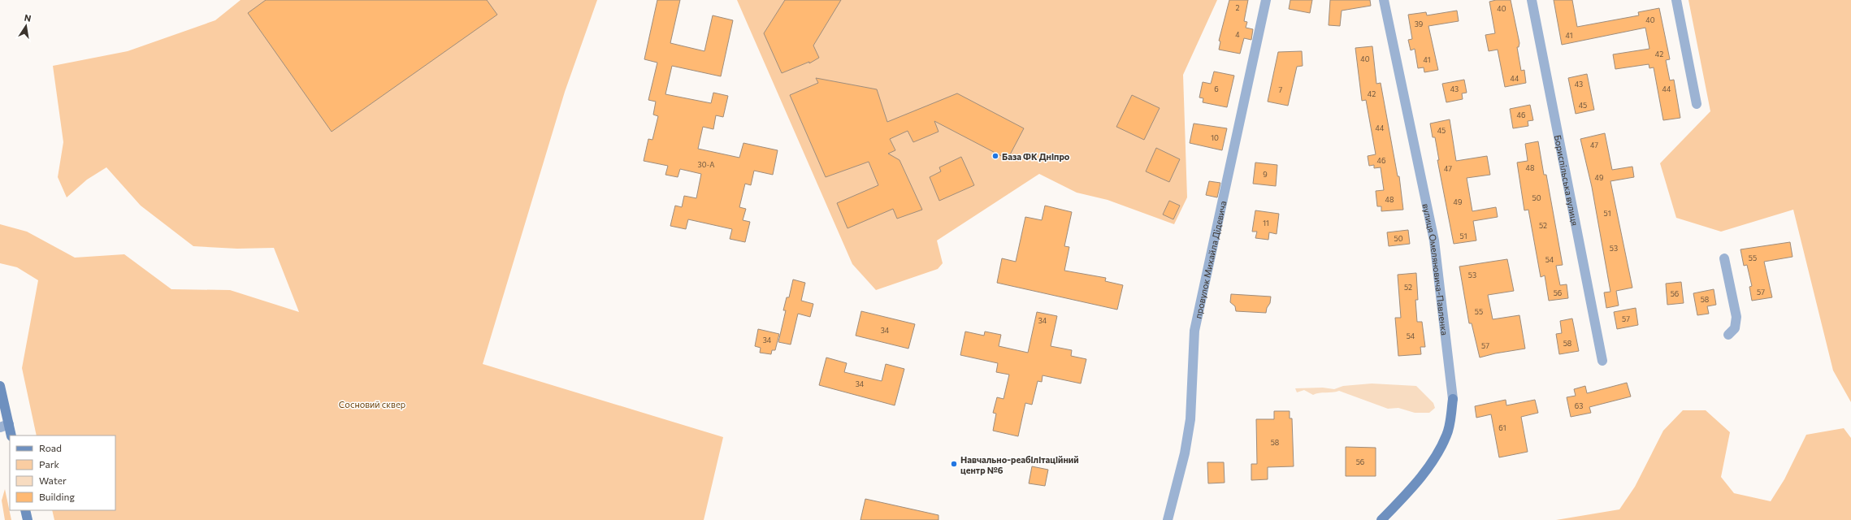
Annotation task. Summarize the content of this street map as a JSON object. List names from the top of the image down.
{
  "streets": {
    "street": ["Бориспільська вулиця", "провулок Михайла Дідевича", "вулиця Омеляновича-Павленка"]
  },
  "parks": ["Сосновий сквер"],
  "places": ["База ФК Дніпро", "Навчально-реабілітаційний центр №6"],
  "house_numbers": [
    "2",
    "40",
    "40",
    "39",
    "4",
    "41",
    "42",
    "40",
    "41",
    "44",
    "43",
    "6",
    "43",
    "44",
    "7",
    "42",
    "45",
    "46",
    "44",
    "45",
    "10",
    "47",
    "46",
    "30-А",
    "48",
    "47",
    "9",
    "49",
    "50",
    "48",
    "49",
    "51",
    "11",
    "52",
    "51",
    "50",
    "53",
    "55",
    "54",
    "53",
    "52",
    "57",
    "56",
    "56",
    "58",
    "55",
    "57",
    "34",
    "34",
    "54",
    "34",
    "58",
    "57",
    "34",
    "63",
    "61",
    "58",
    "56"
  ],
  "legend": [
    "Road",
    "Park",
    "Water",
    "Building"
  ],
  "north": "top"
}
